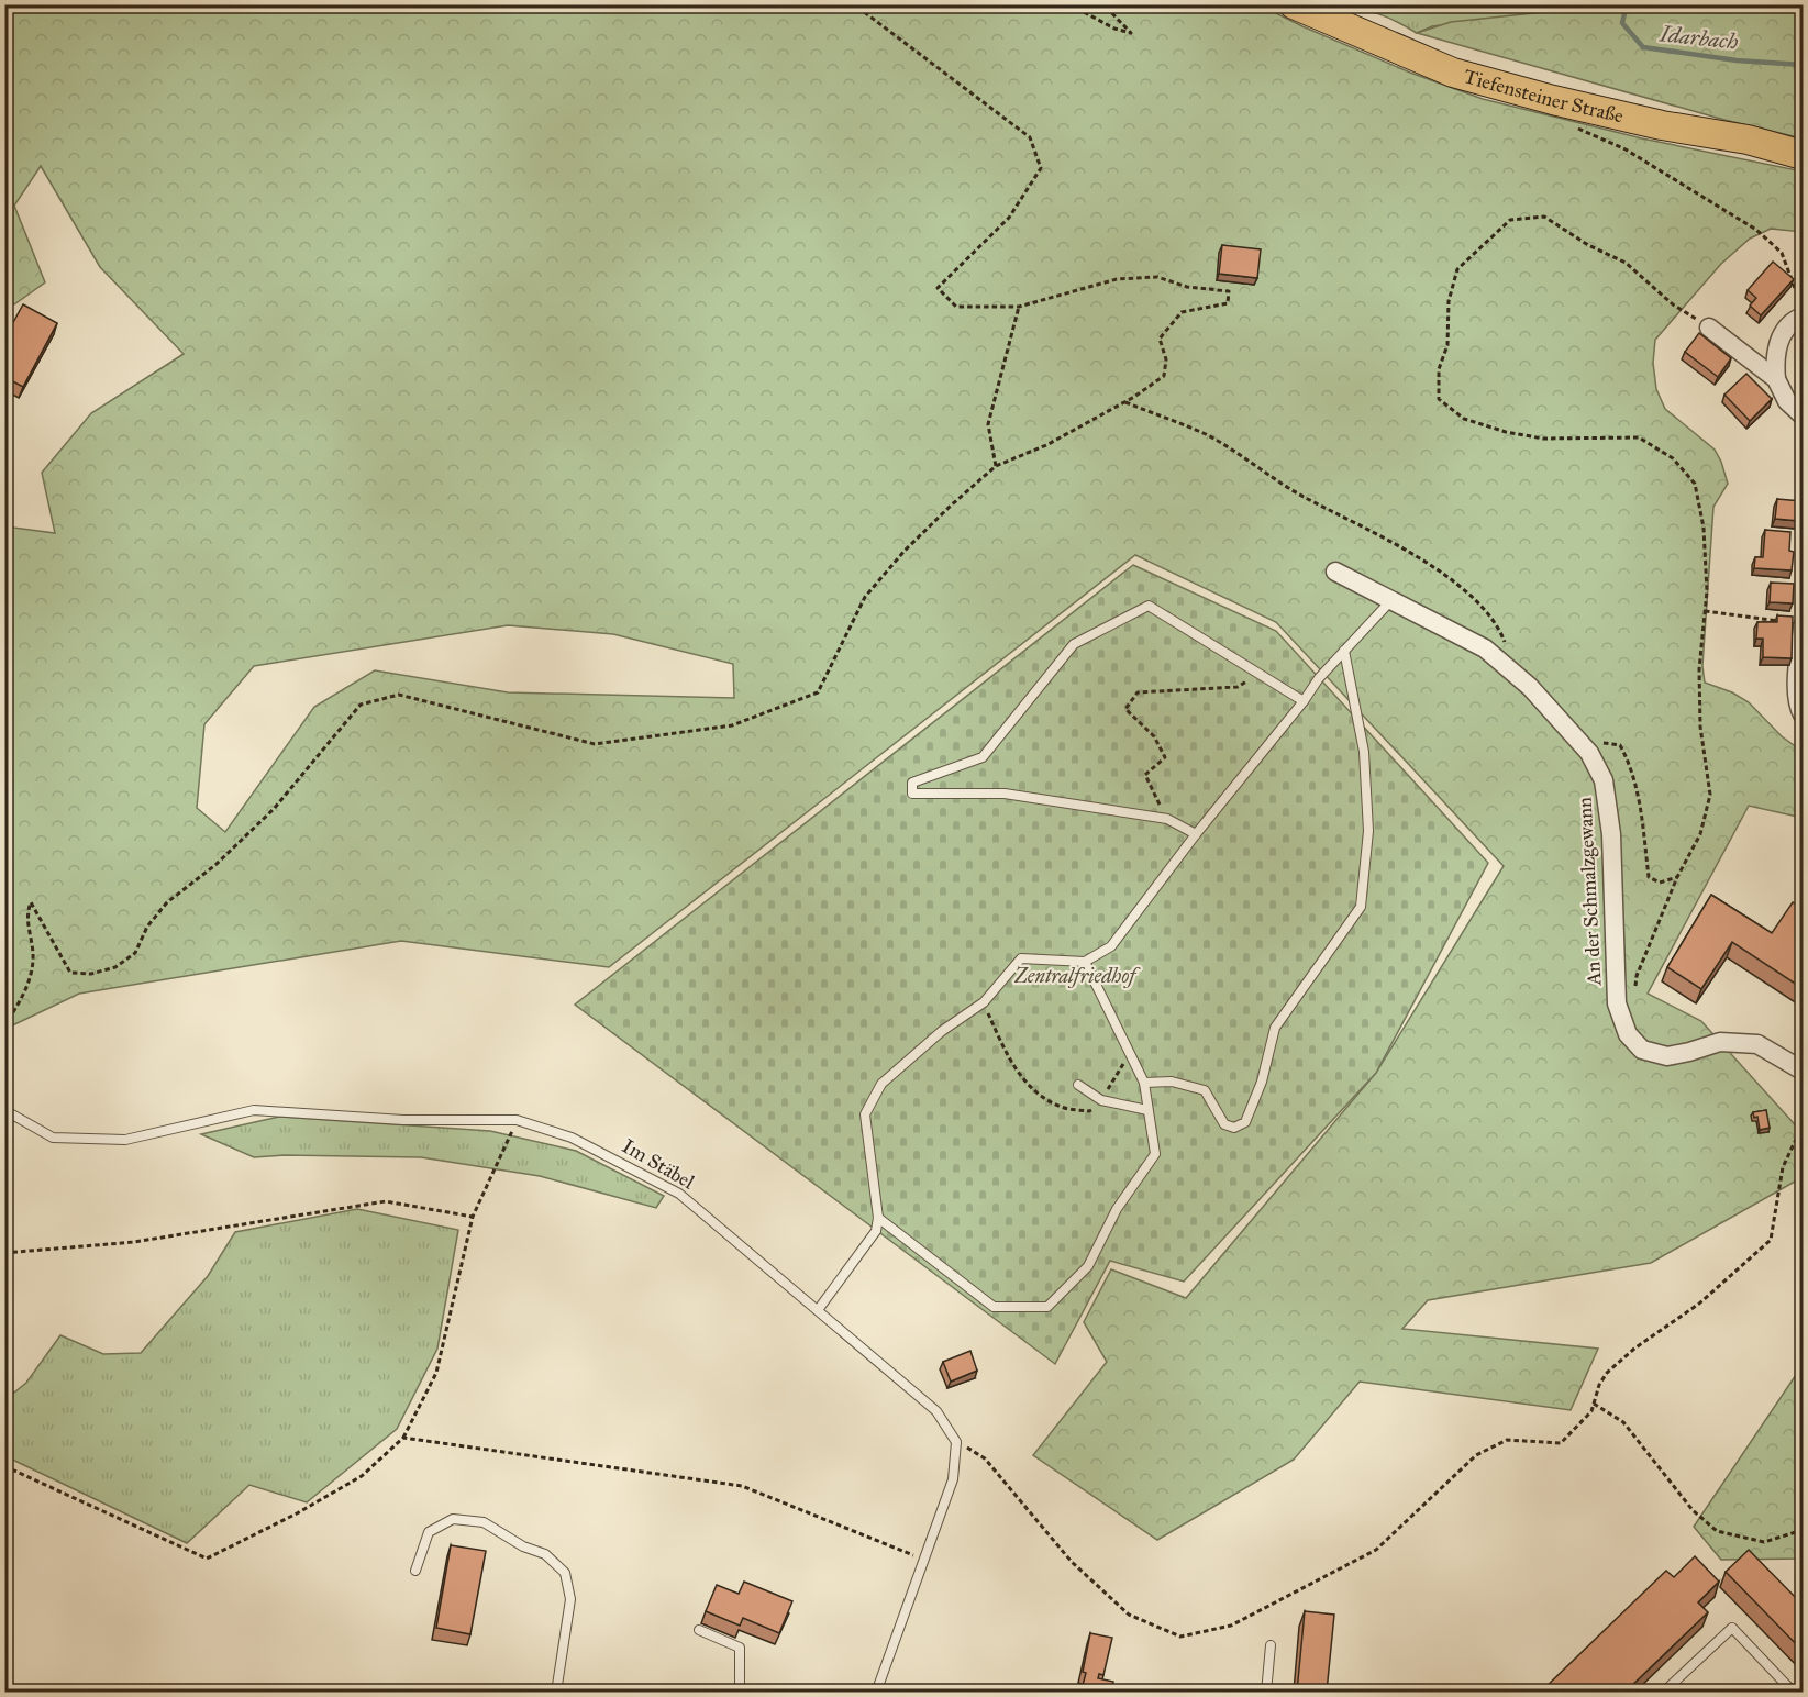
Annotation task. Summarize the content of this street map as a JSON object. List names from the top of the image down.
{
  "streets": {
    "main road": ["Tiefensteiner Straße"],
    "street": ["An der Schmalzgewann"],
    "lane": ["Im Stäbel"]
  },
  "water": ["Idarbach"],
  "parks": ["Zentralfriedhof"]
}
